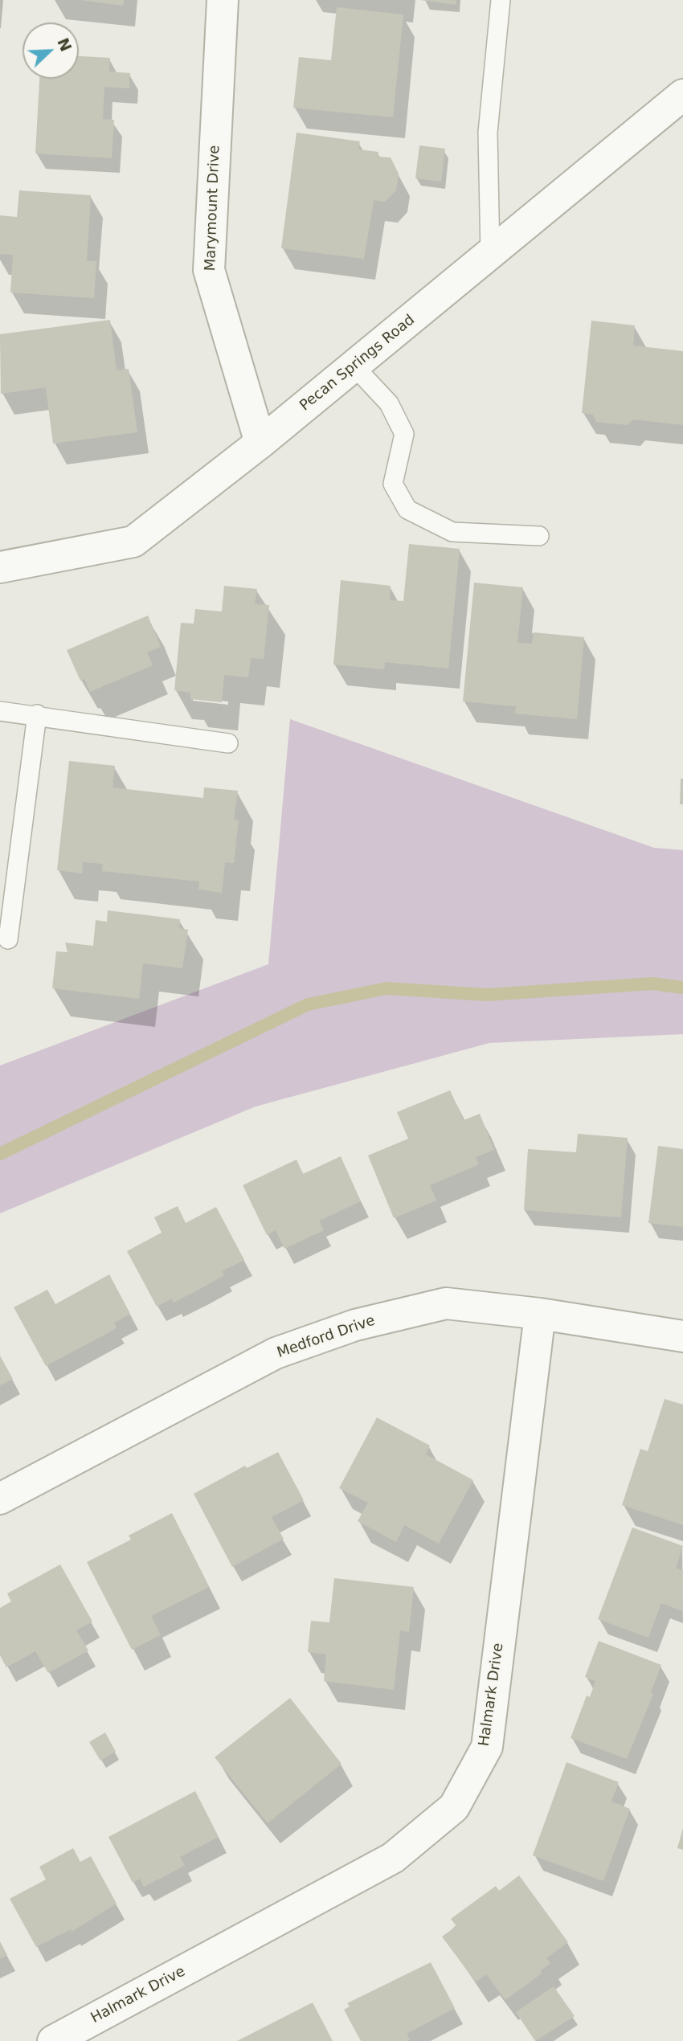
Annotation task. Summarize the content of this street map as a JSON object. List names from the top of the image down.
{
  "streets": {
    "street": [
      "Marymount Drive",
      "Pecan Springs Road",
      "Medford Drive",
      "Halmark Drive"
    ]
  },
  "crossings": [
    ["Marymount Drive", "Pecan Springs Road"],
    ["Medford Drive", "Halmark Drive"]
  ],
  "north": "top right"
}
